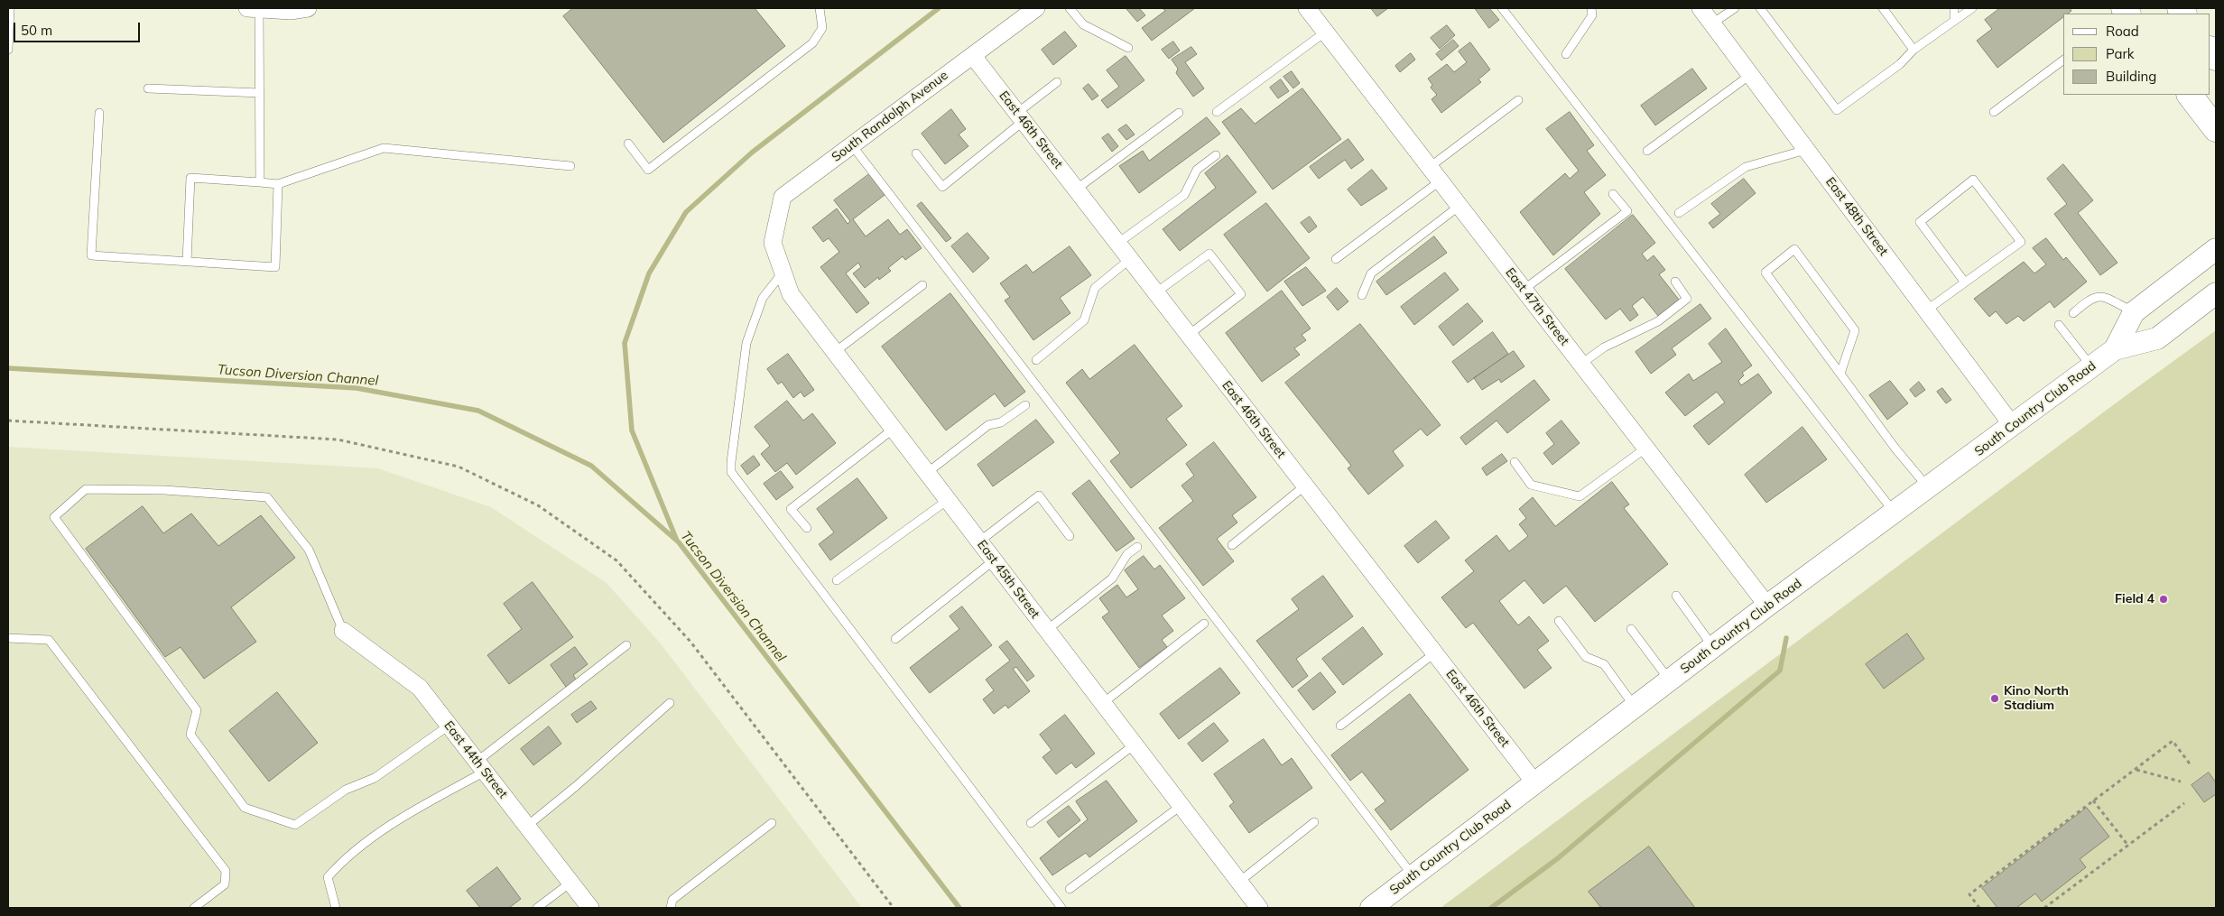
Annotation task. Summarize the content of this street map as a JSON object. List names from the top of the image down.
{
  "streets": {
    "street": [
      "South Randolph Avenue",
      "East 46th Street",
      "East 48th Street",
      "East 47th Street",
      "South Country Club Road",
      "East 45th Street",
      "East 44th Street"
    ]
  },
  "crossings": [
    ["South Randolph Avenue", "East 46th Street"],
    ["South Randolph Avenue", "East 45th Street"],
    ["East 46th Street", "South Country Club Road"],
    ["East 48th Street", "South Country Club Road"],
    ["East 47th Street", "South Country Club Road"]
  ],
  "water": ["Tucson Diversion Channel"],
  "places": ["Field 4", "Kino North Stadium"],
  "legend": ["Road", "Park", "Building"],
  "scale_bar": "50 m"
}
